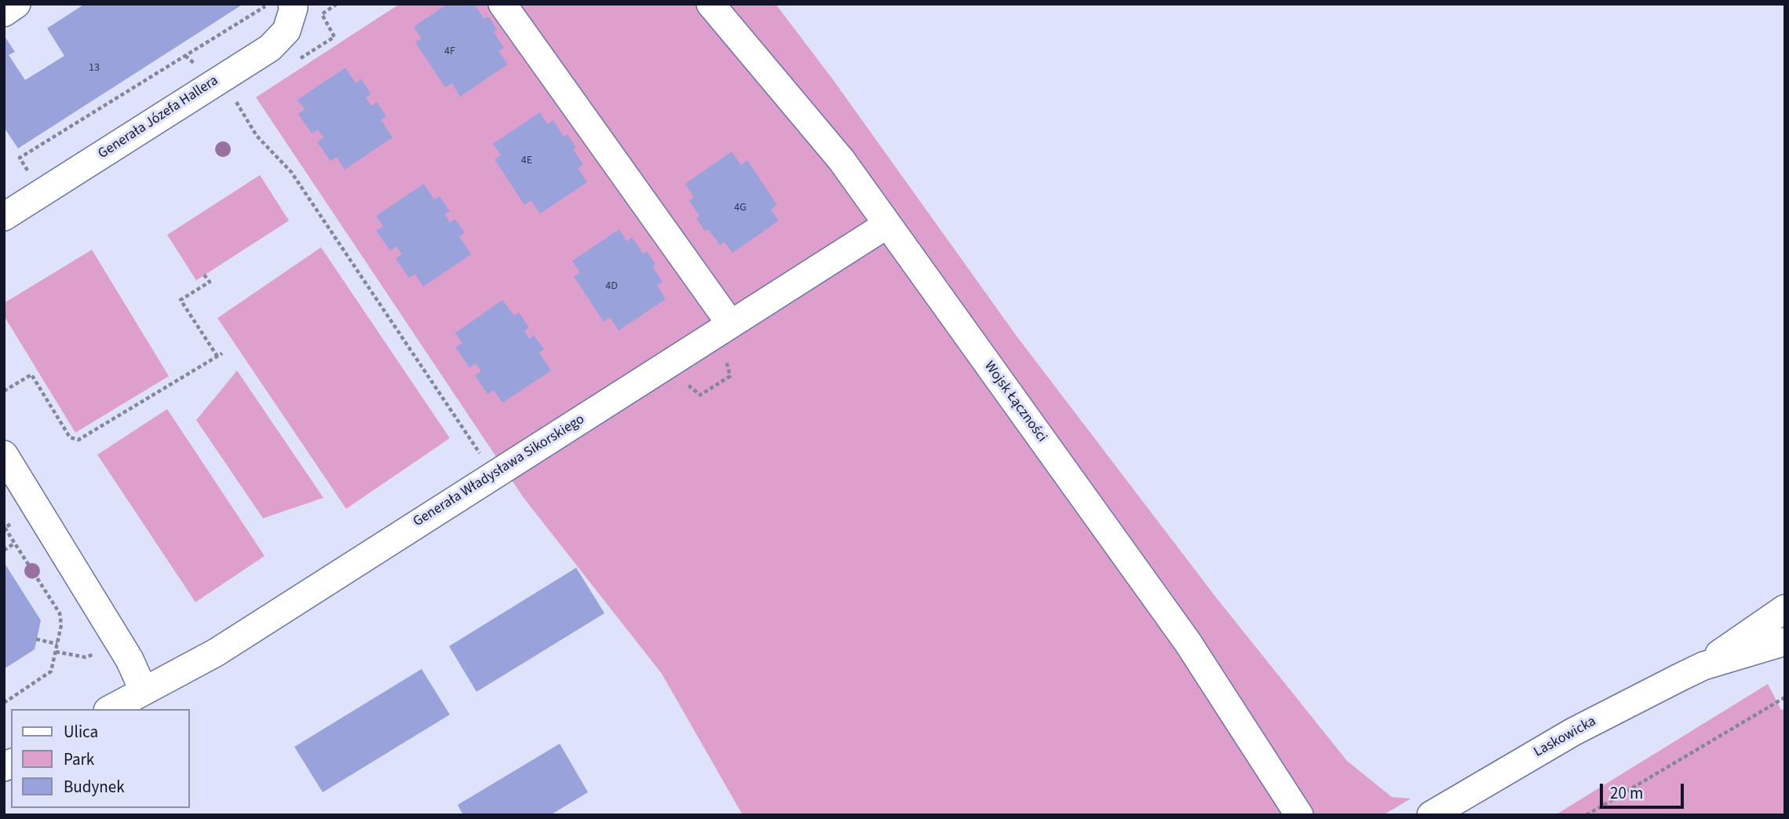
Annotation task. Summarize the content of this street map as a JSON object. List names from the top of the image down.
{
  "streets": {
    "street": [
      "Generała Józefa Hallera",
      "Wojsk Łączności",
      "Generała Władysława Sikorskiego",
      "Laskowicka"
    ]
  },
  "crossings": [
    ["Wojsk Łączności", "Generała Władysława Sikorskiego"]
  ],
  "house_numbers": [
    "4F",
    "13",
    "4E",
    "4G",
    "4D"
  ],
  "legend": ["Ulica", "Park", "Budynek"],
  "scale_bar": "20 m"
}
